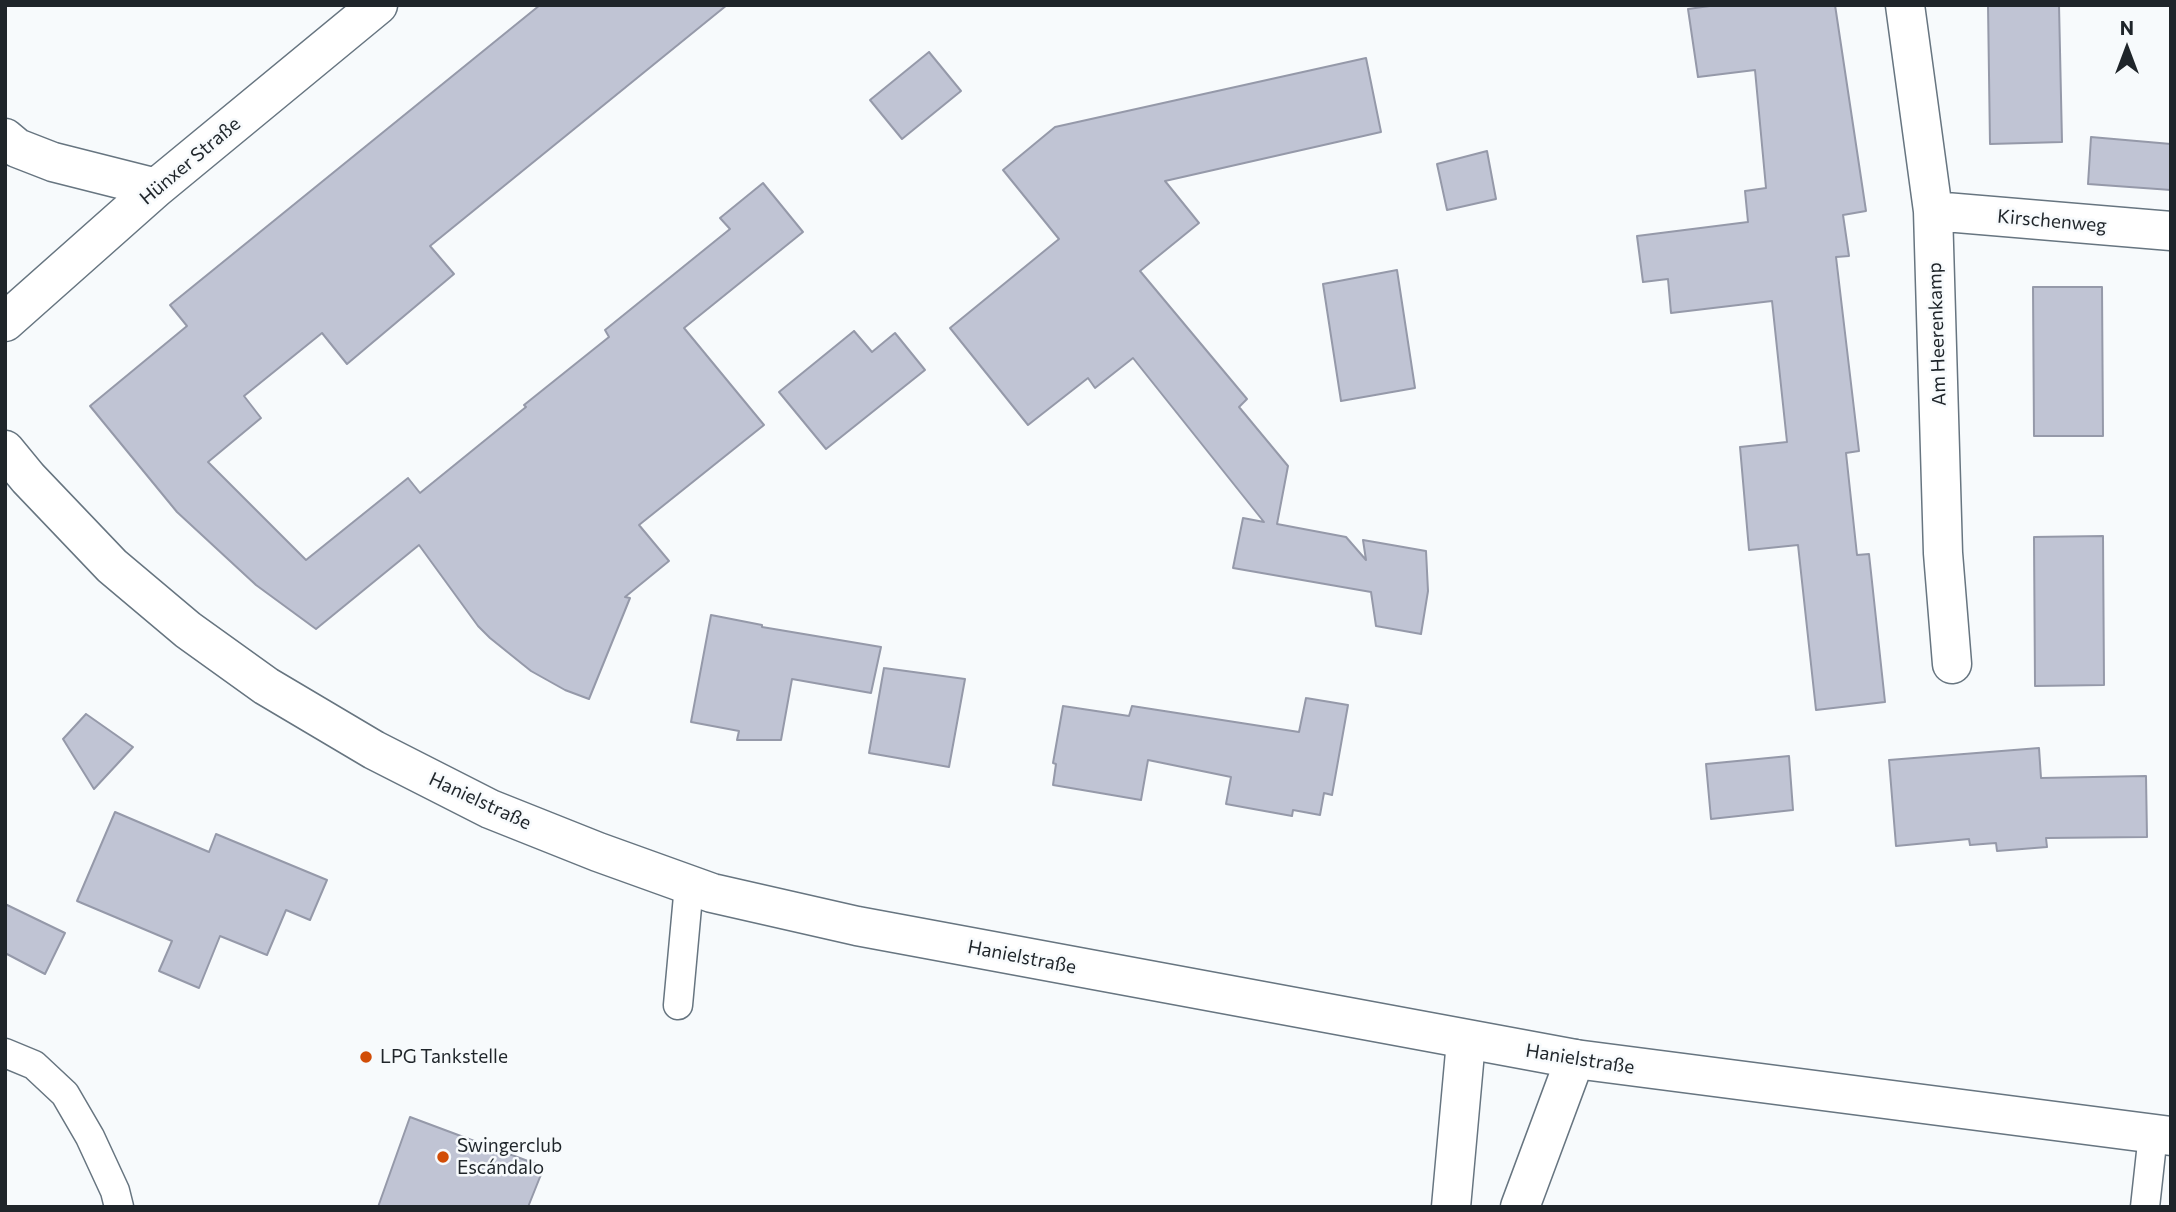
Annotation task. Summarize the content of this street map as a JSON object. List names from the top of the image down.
{
  "streets": {
    "main road": [
      "Hünxer Straße",
      "Kirschenweg",
      "Am Heerenkamp",
      "Hanielstraße"
    ]
  },
  "crossings": [
    ["Kirschenweg", "Am Heerenkamp"]
  ],
  "places": ["LPG Tankstelle", "Swingerclub Escándalo"],
  "north": "top"
}
